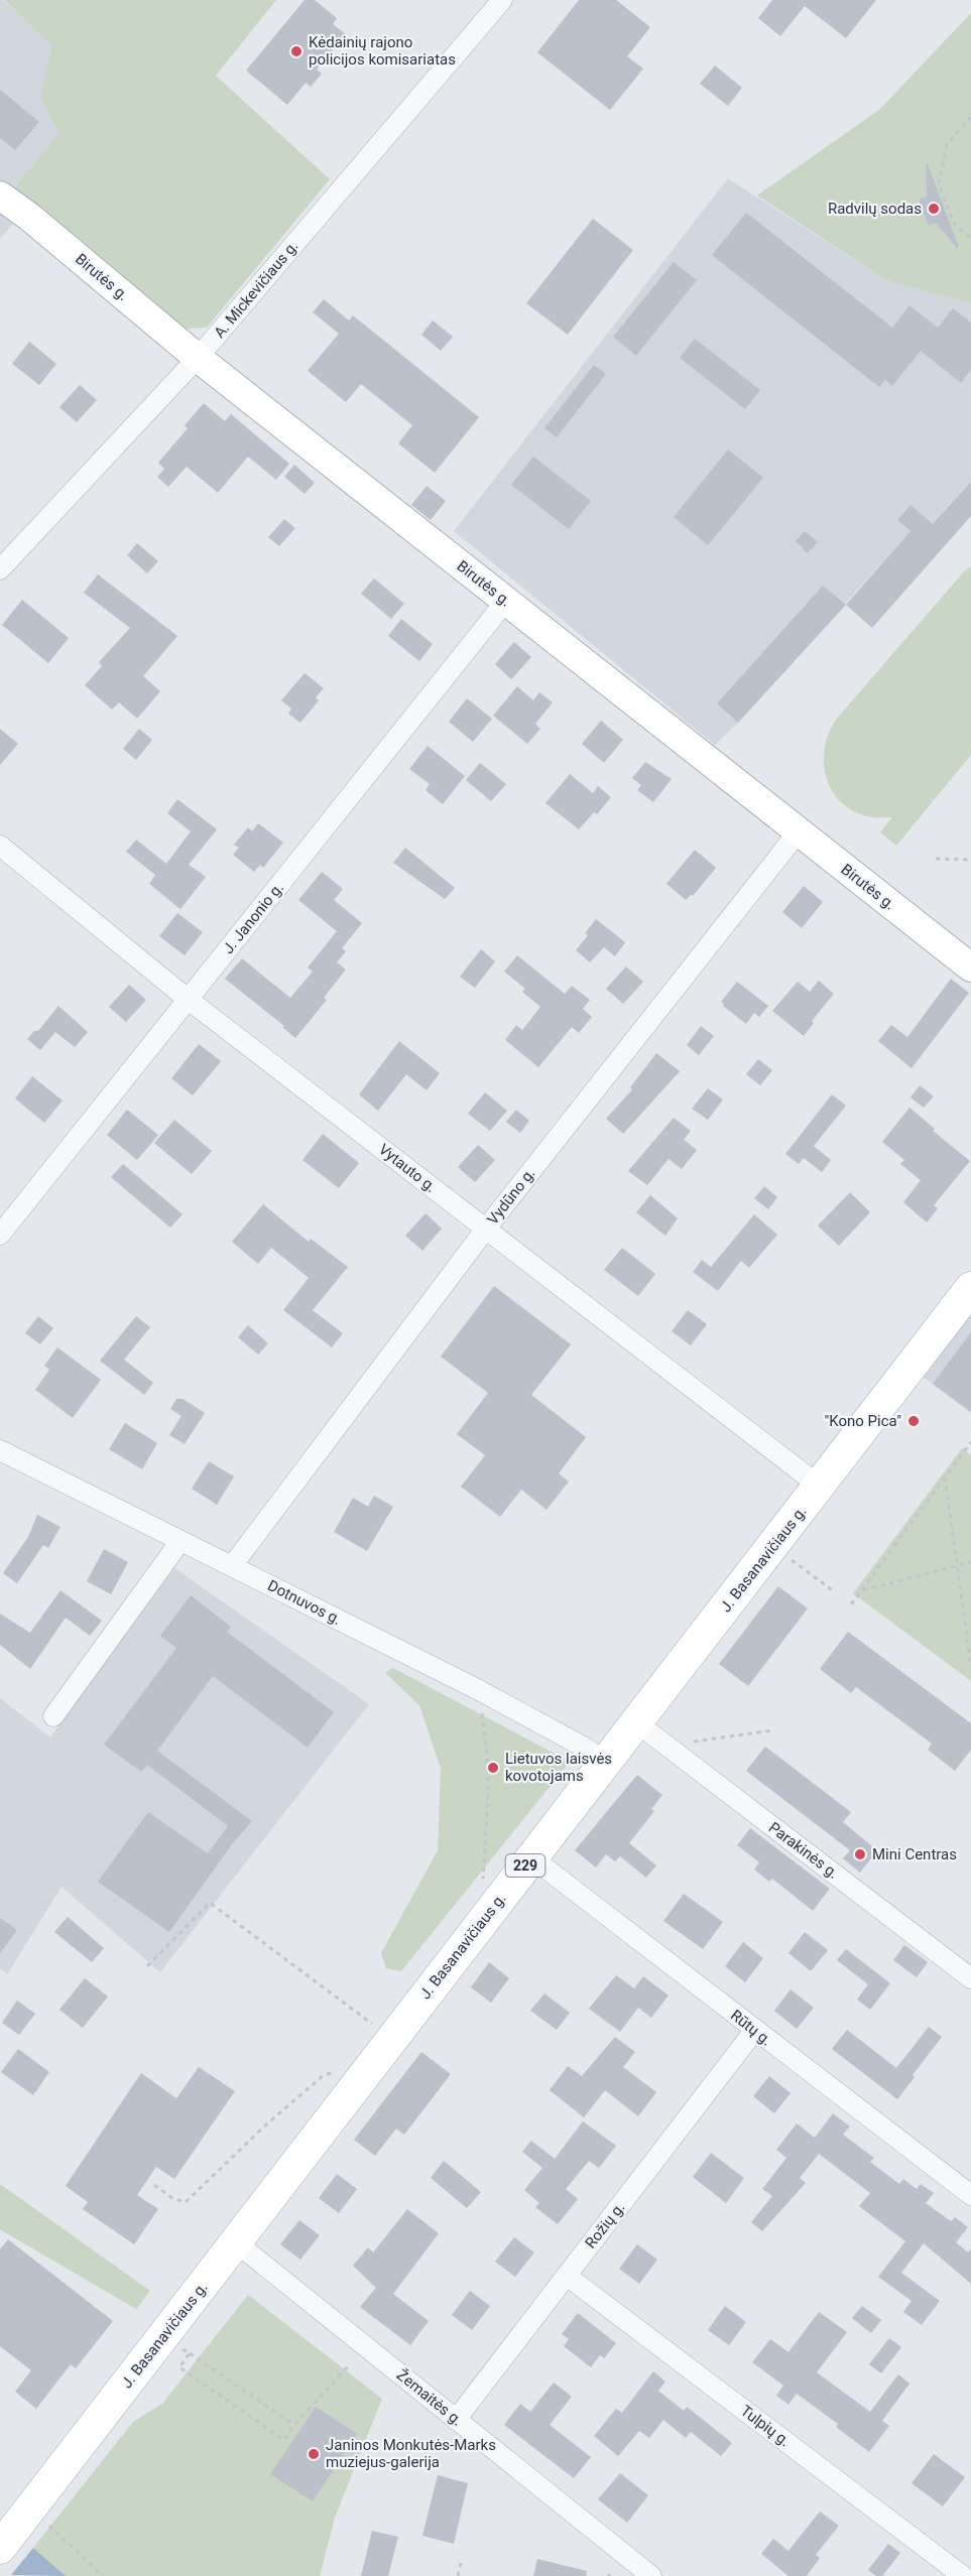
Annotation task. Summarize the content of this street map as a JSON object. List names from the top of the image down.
{
  "streets": {
    "main road": ["J. Basanavičiaus g.", "229"],
    "street": [
      "Birutės g.",
      "A. Mickevičiaus g.",
      "J. Janonio g.",
      "Vytauto g.",
      "Vydūno g.",
      "Dotnuvos g.",
      "Parakinės g.",
      "Rūtų g.",
      "Rožių g.",
      "Žemaitės g.",
      "Tulpių g."
    ]
  },
  "crossings": [
    ["Birutės g.", "A. Mickevičiaus g."],
    ["Birutės g.", "J. Janonio g."],
    ["Birutės g.", "Vydūno g."],
    ["J. Janonio g.", "Vytauto g."],
    ["Vytauto g.", "Vydūno g."],
    ["Vytauto g.", "J. Basanavičiaus g."],
    ["Vydūno g.", "Dotnuvos g."],
    ["J. Basanavičiaus g.", "Dotnuvos g."],
    ["J. Basanavičiaus g.", "Parakinės g."],
    ["J. Basanavičiaus g.", "Rūtų g."],
    ["J. Basanavičiaus g.", "Žemaitės g."],
    ["Rūtų g.", "Rožių g."],
    ["Rožių g.", "Žemaitės g."],
    ["Rožių g.", "Tulpių g."]
  ],
  "places": [
    "Kėdainių rajono policijos komisariatas",
    "Radvilų sodas",
    "\"Kono Pica\"",
    "Lietuvos laisvės kovotojams",
    "Mini Centras",
    "Janinos Monkutės-Marks muziejus-galerija"
  ]
}
